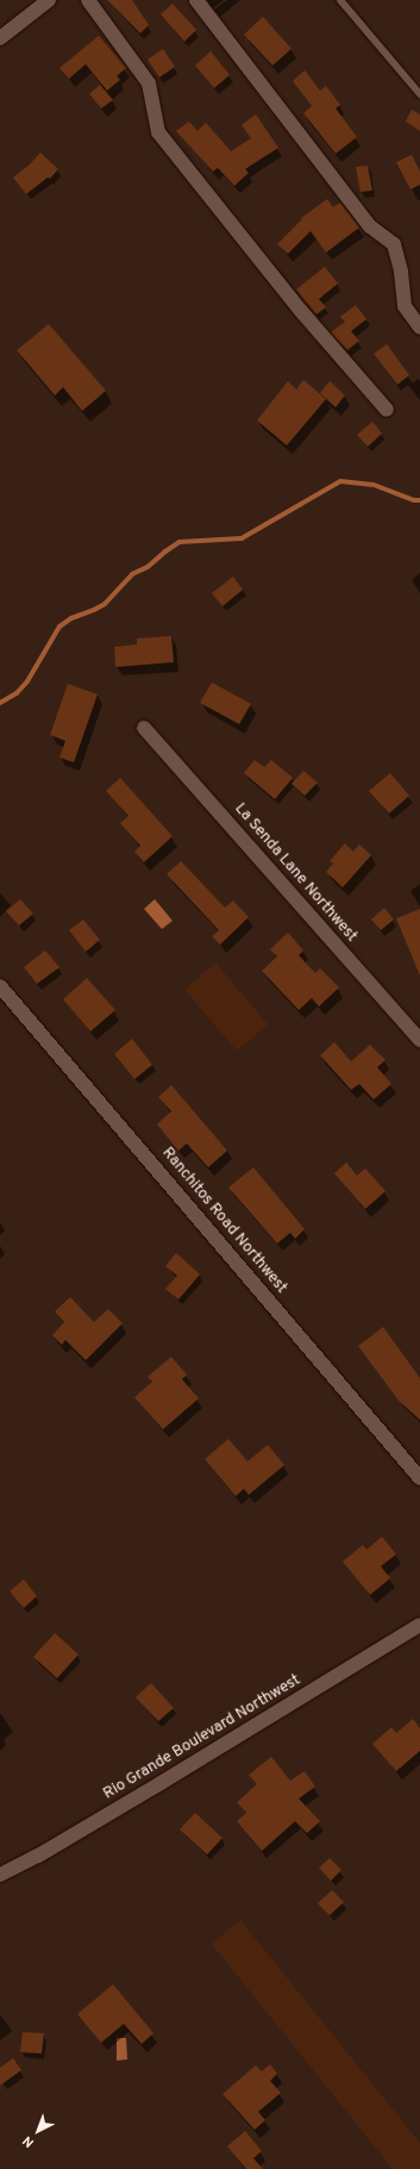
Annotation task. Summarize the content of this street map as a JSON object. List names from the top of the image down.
{
  "streets": {
    "street": ["La Senda Lane Northwest", "Ranchitos Road Northwest", "Rio Grande Boulevard Northwest"]
  },
  "north": "bottom left"
}
